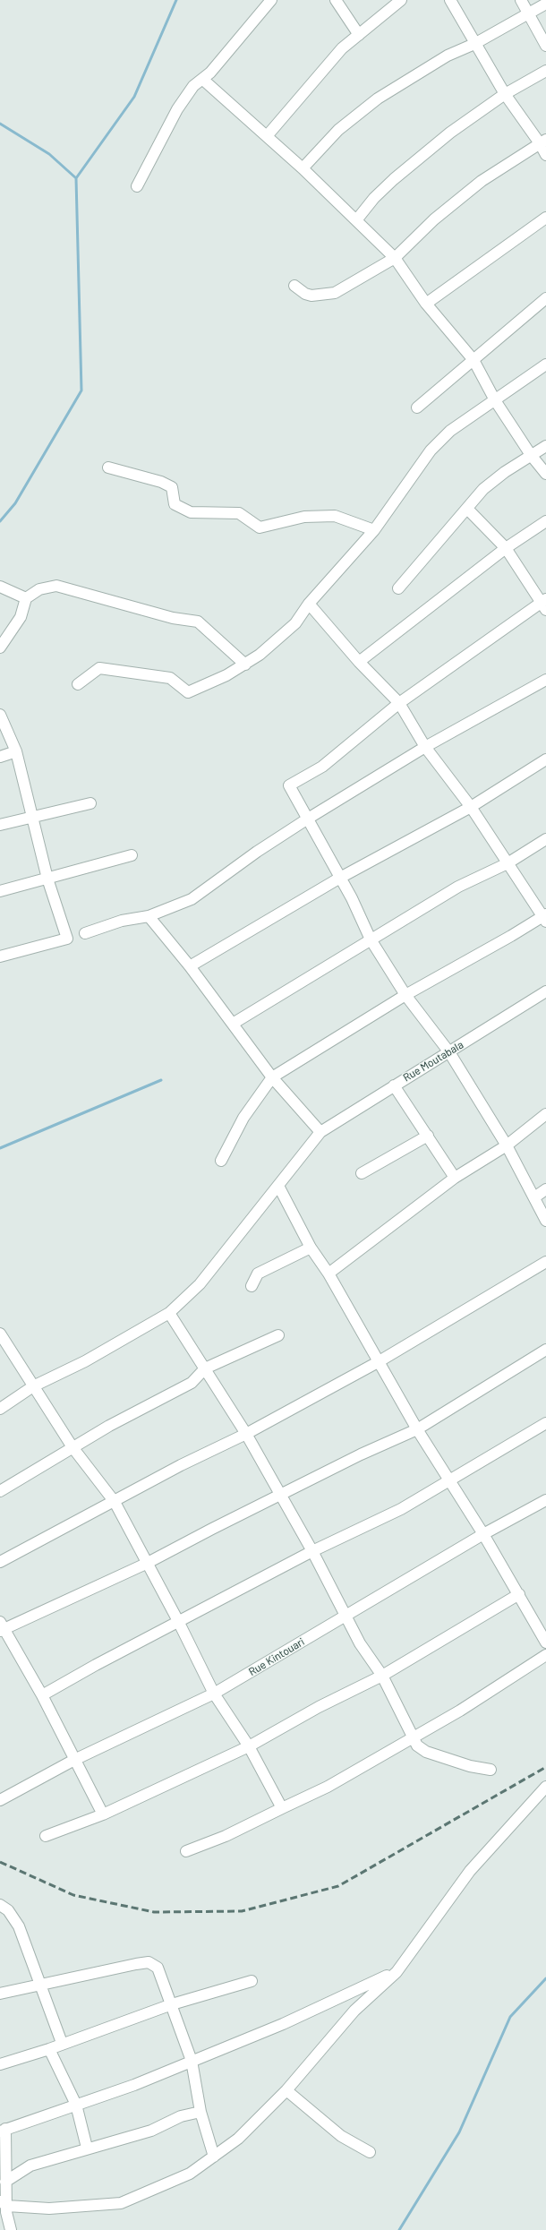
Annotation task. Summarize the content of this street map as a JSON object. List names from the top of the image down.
{
  "streets": {
    "street": ["Rue Moutabala", "Rue Kintouari"]
  }
}
